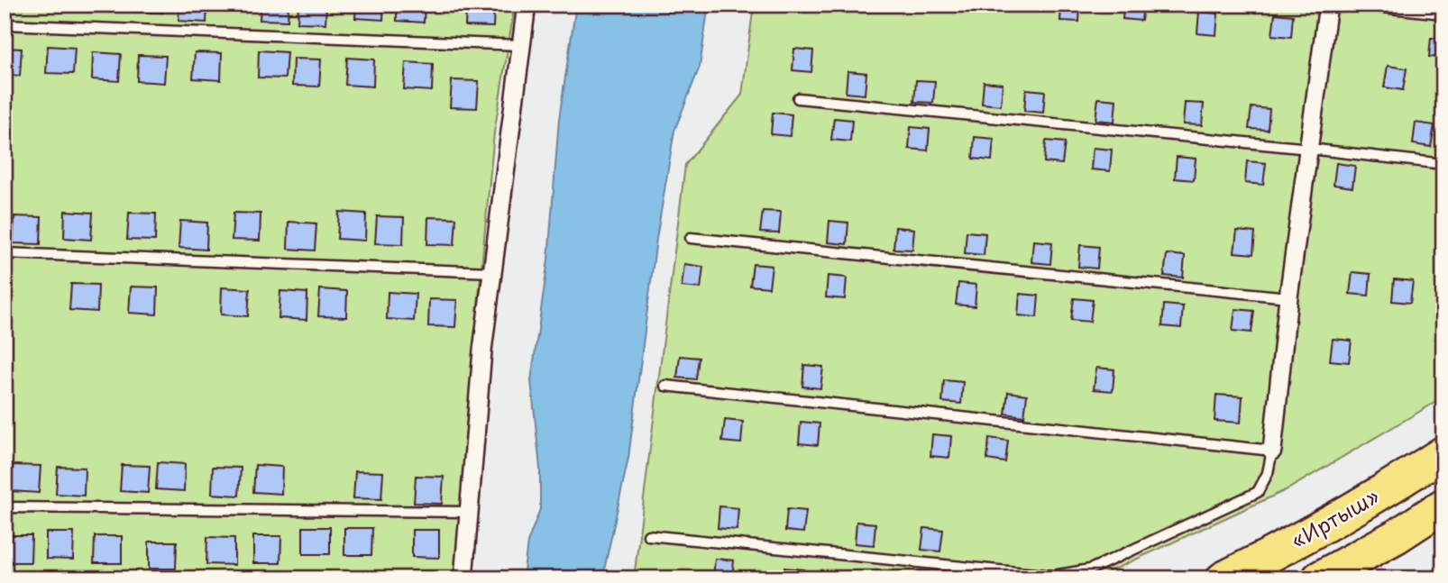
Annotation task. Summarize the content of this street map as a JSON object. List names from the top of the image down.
{
  "streets": {
    "highway": ["«Иртыш»"]
  }
}
